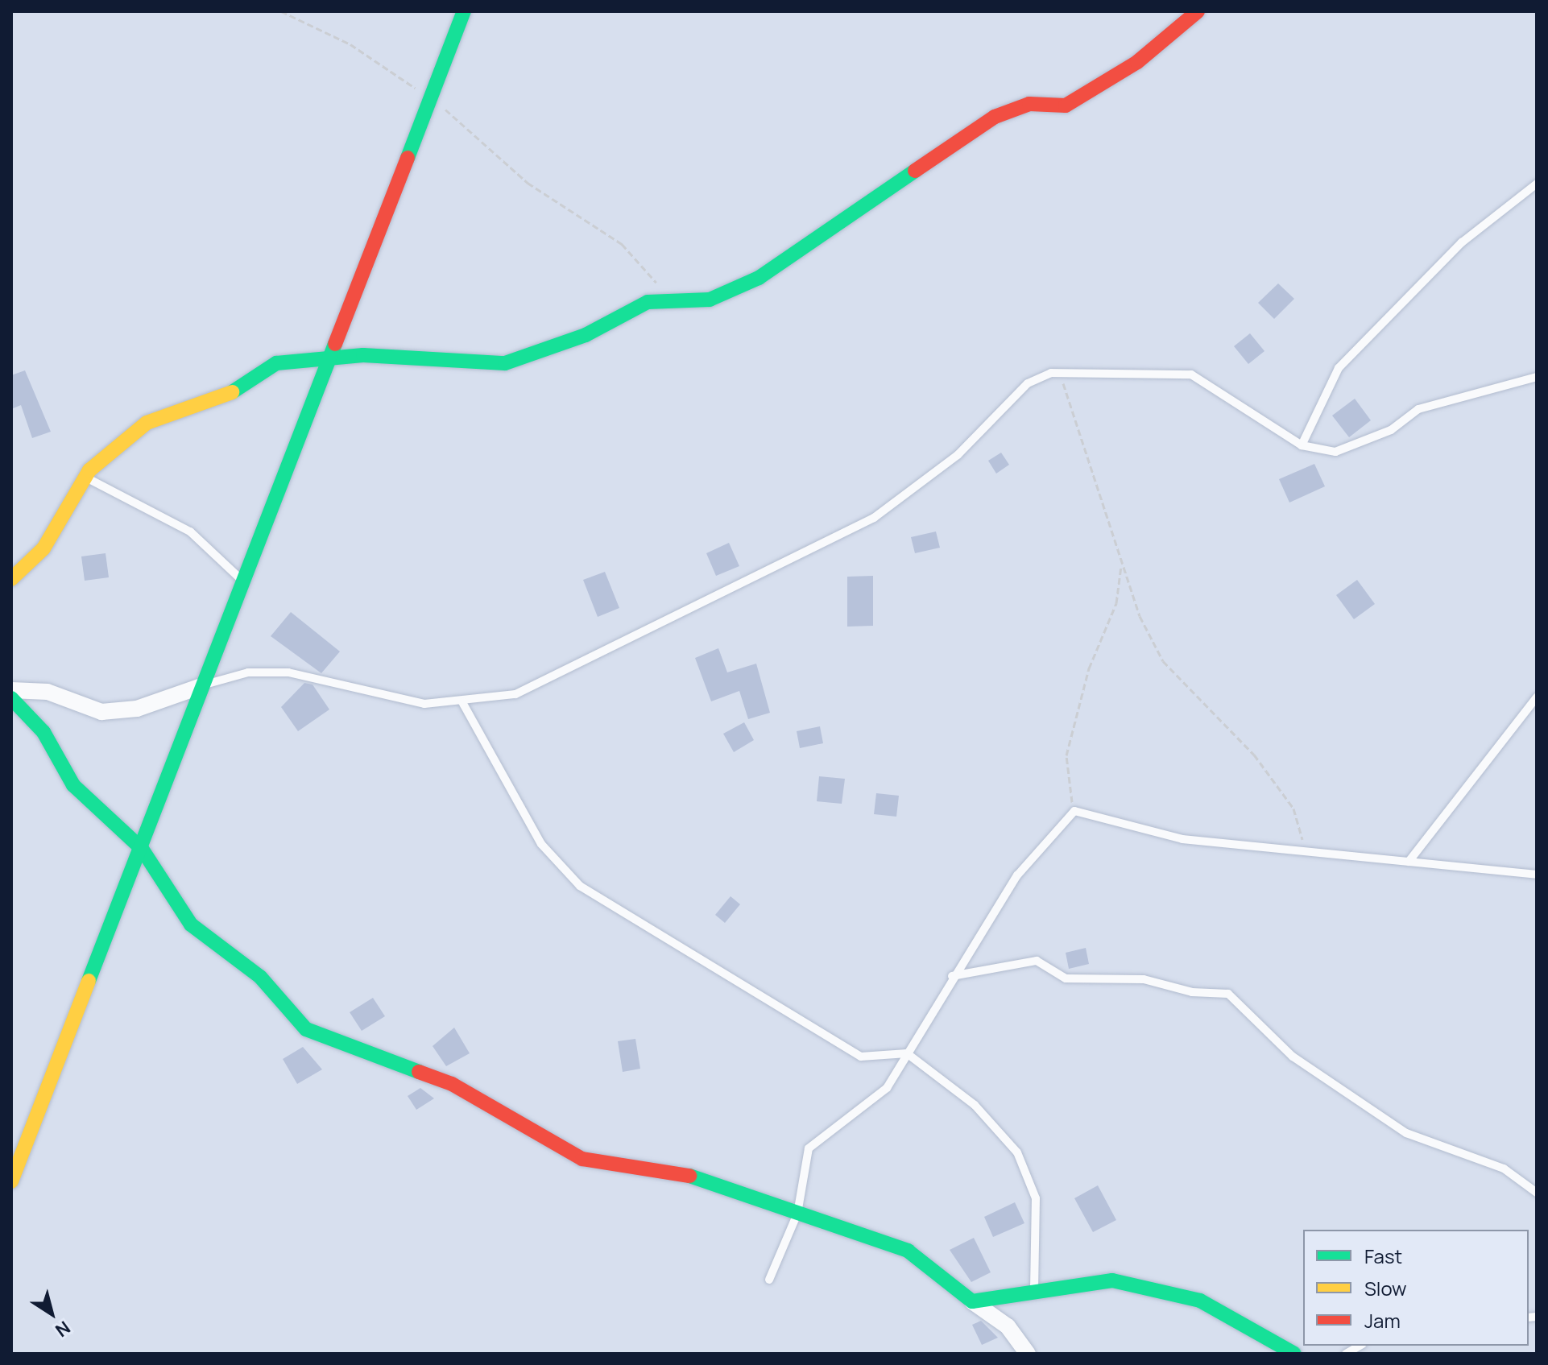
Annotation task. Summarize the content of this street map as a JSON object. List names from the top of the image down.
{
  "legend": ["Fast", "Slow", "Jam"],
  "north": "bottom right"
}
